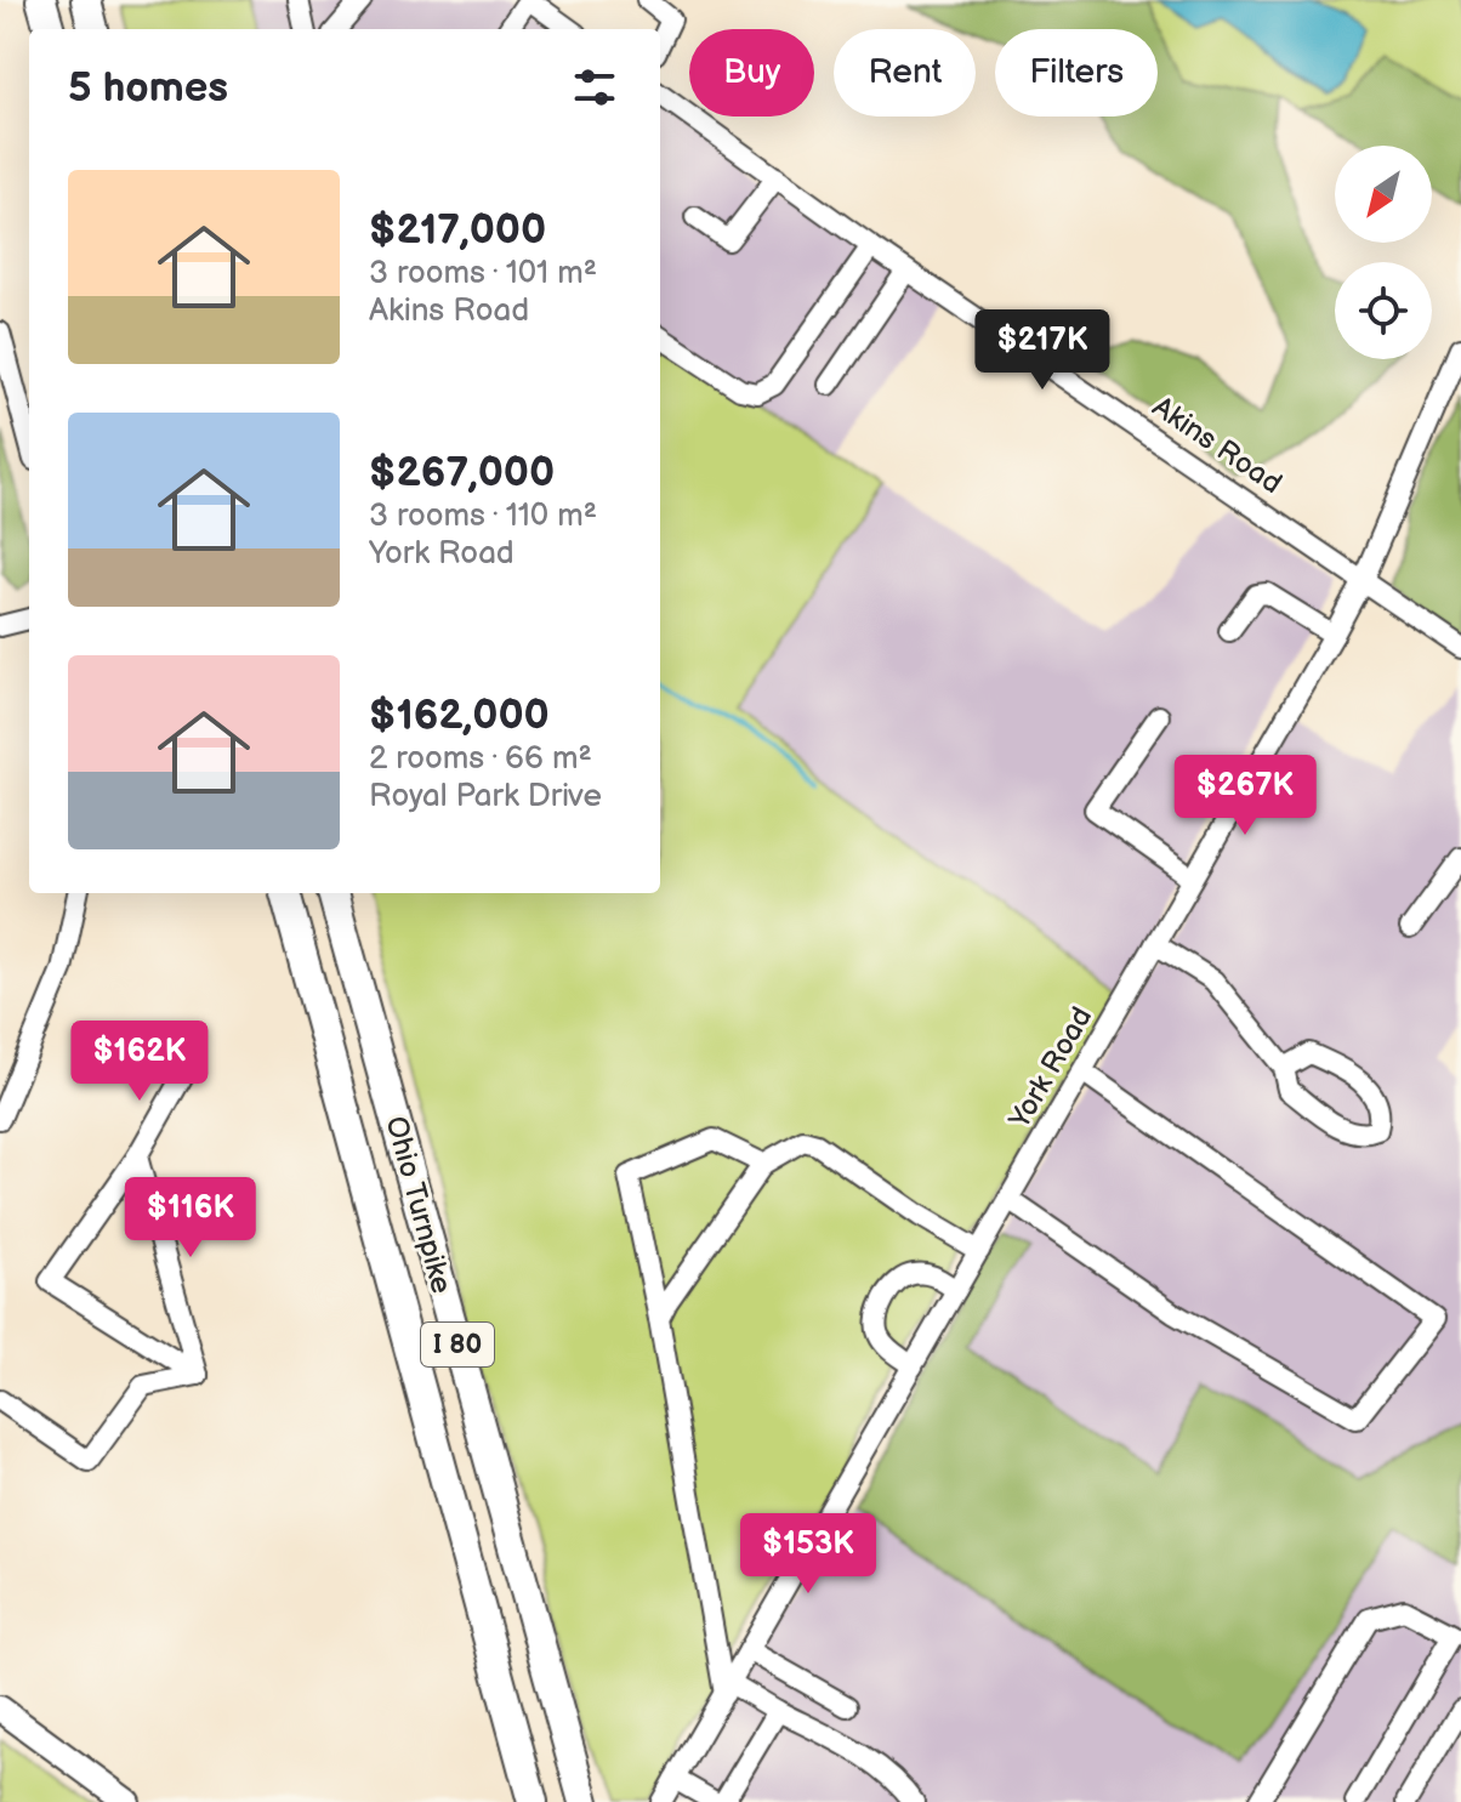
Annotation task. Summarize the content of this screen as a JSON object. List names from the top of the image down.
{
  "streets": {
    "highway": ["Ohio Turnpike", "I 80"],
    "street": ["Akins Road", "York Road"]
  },
  "crossings": [
    ["Akins Road", "York Road"]
  ],
  "north": "bottom left",
  "page": {
    "chip": ["Buy", "Rent", "Filters"],
    "heading": "5 homes",
    "list": [
      {
        "name": "$217,000",
        "note": "3 rooms · 101 m² · Akins Road"
      },
      {
        "name": "$267,000",
        "note": "3 rooms · 110 m² · York Road"
      },
      {
        "name": "$162,000",
        "note": "2 rooms · 66 m² · Royal Park Drive"
      }
    ],
    "price": [
      "$217K",
      "$267K",
      "$162K",
      "$116K",
      "$153K"
    ]
  }
}
